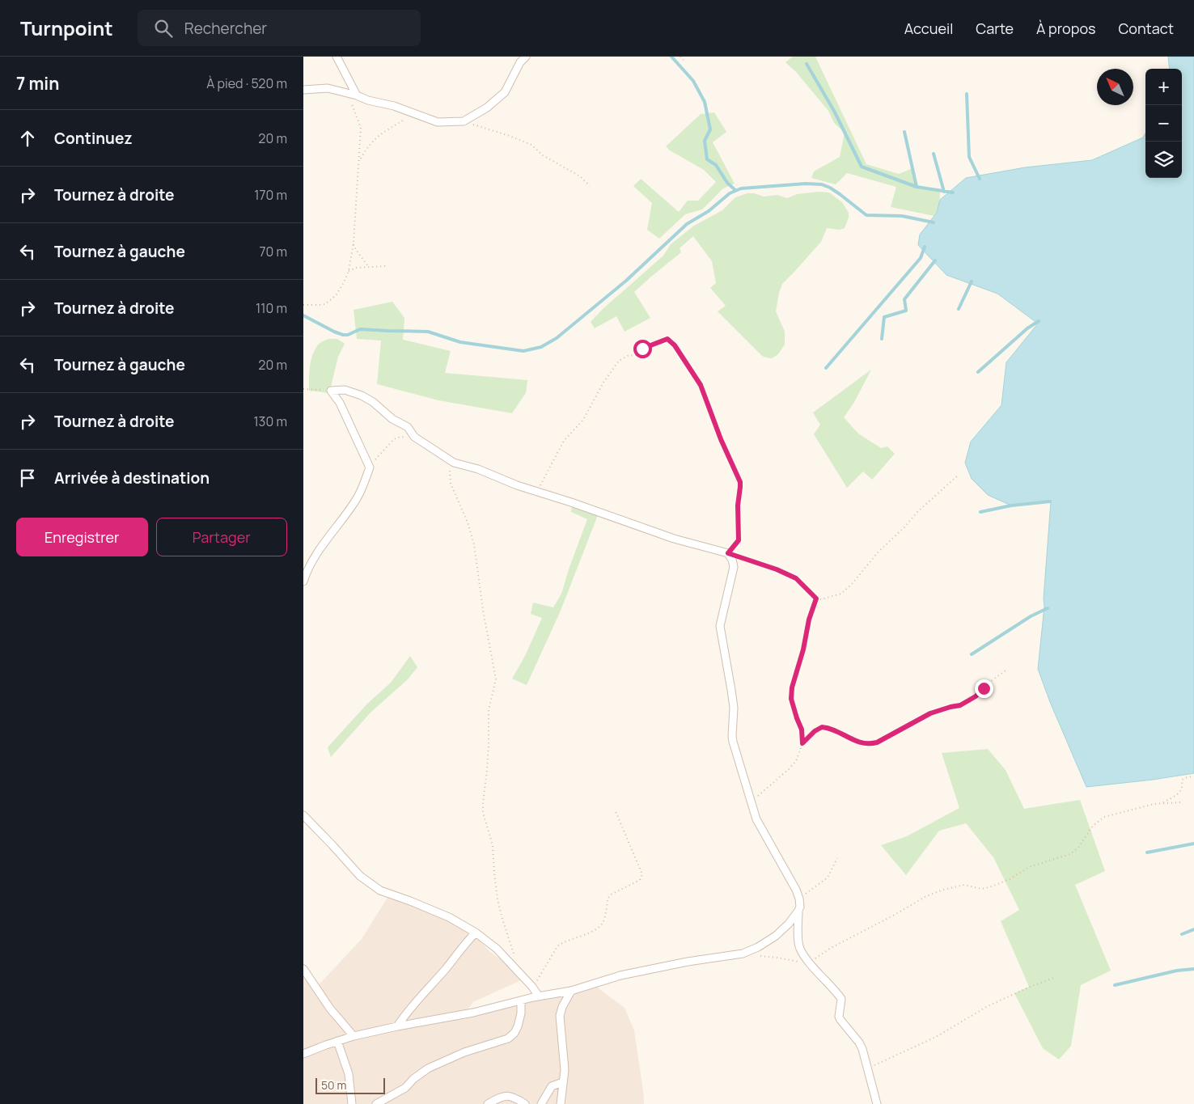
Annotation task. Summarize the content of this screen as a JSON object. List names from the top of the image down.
{
  "scale_bar": "50 m",
  "north": "top left",
  "page": {
    "header": "Turnpoint",
    "search": "Rechercher",
    "nav": [
      "Accueil",
      "Carte",
      "À propos",
      "Contact"
    ],
    "heading": ["7 min", "À pied · 520 m"],
    "map_buttons": ["+", "−"],
    "list": [
      ["Continuez", "20 m"],
      ["Tournez à droite", "170 m"],
      ["Tournez à gauche", "70 m"],
      ["Tournez à droite", "110 m"],
      ["Tournez à gauche", "20 m"],
      ["Tournez à droite", "130 m"],
      "Arrivée à destination"
    ],
    "buttons": ["Enregistrer", "Partager"],
    "scale": "50 m"
  }
}
